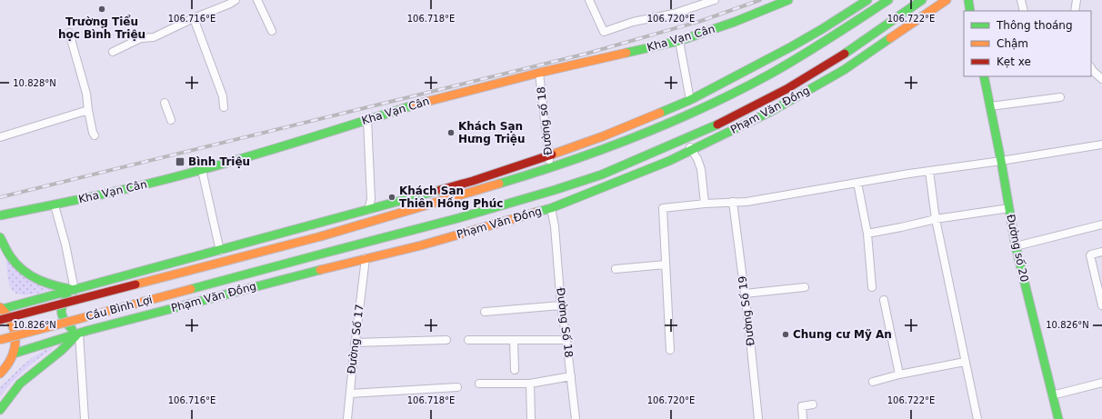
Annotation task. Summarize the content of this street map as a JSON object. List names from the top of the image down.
{
  "streets": {
    "main road": [
      "Kha Vạn Cân",
      "Phạm Văn Đồng",
      "Đường số 20",
      "Cầu Bình Lợi"
    ],
    "street": [
      "Đường số 18",
      "Đường Số 19",
      "Đường Số 18",
      "Đường Số 17"
    ]
  },
  "crossings": [
    ["Kha Vạn Cân", "Đường số 18"],
    ["Phạm Văn Đồng", "Cầu Bình Lợi"],
    ["Phạm Văn Đồng", "Đường Số 18"],
    ["Phạm Văn Đồng", "Đường Số 17"]
  ],
  "places": {
    "other": [
      "Trường Tiểu học Bình Triệu",
      "Khách Sạn Hưng Triệu",
      "Khách Sạn Thiên Hồng Phúc",
      "Chung cư Mỹ An"
    ],
    "transit": ["Bình Triệu"]
  },
  "legend": ["Thông thoáng", "Chậm", "Kẹt xe"],
  "coordinates": [
    "106.716°E",
    "106.718°E",
    "106.720°E",
    "106.722°E",
    "10.828°N",
    "10.826°N"
  ]
}
